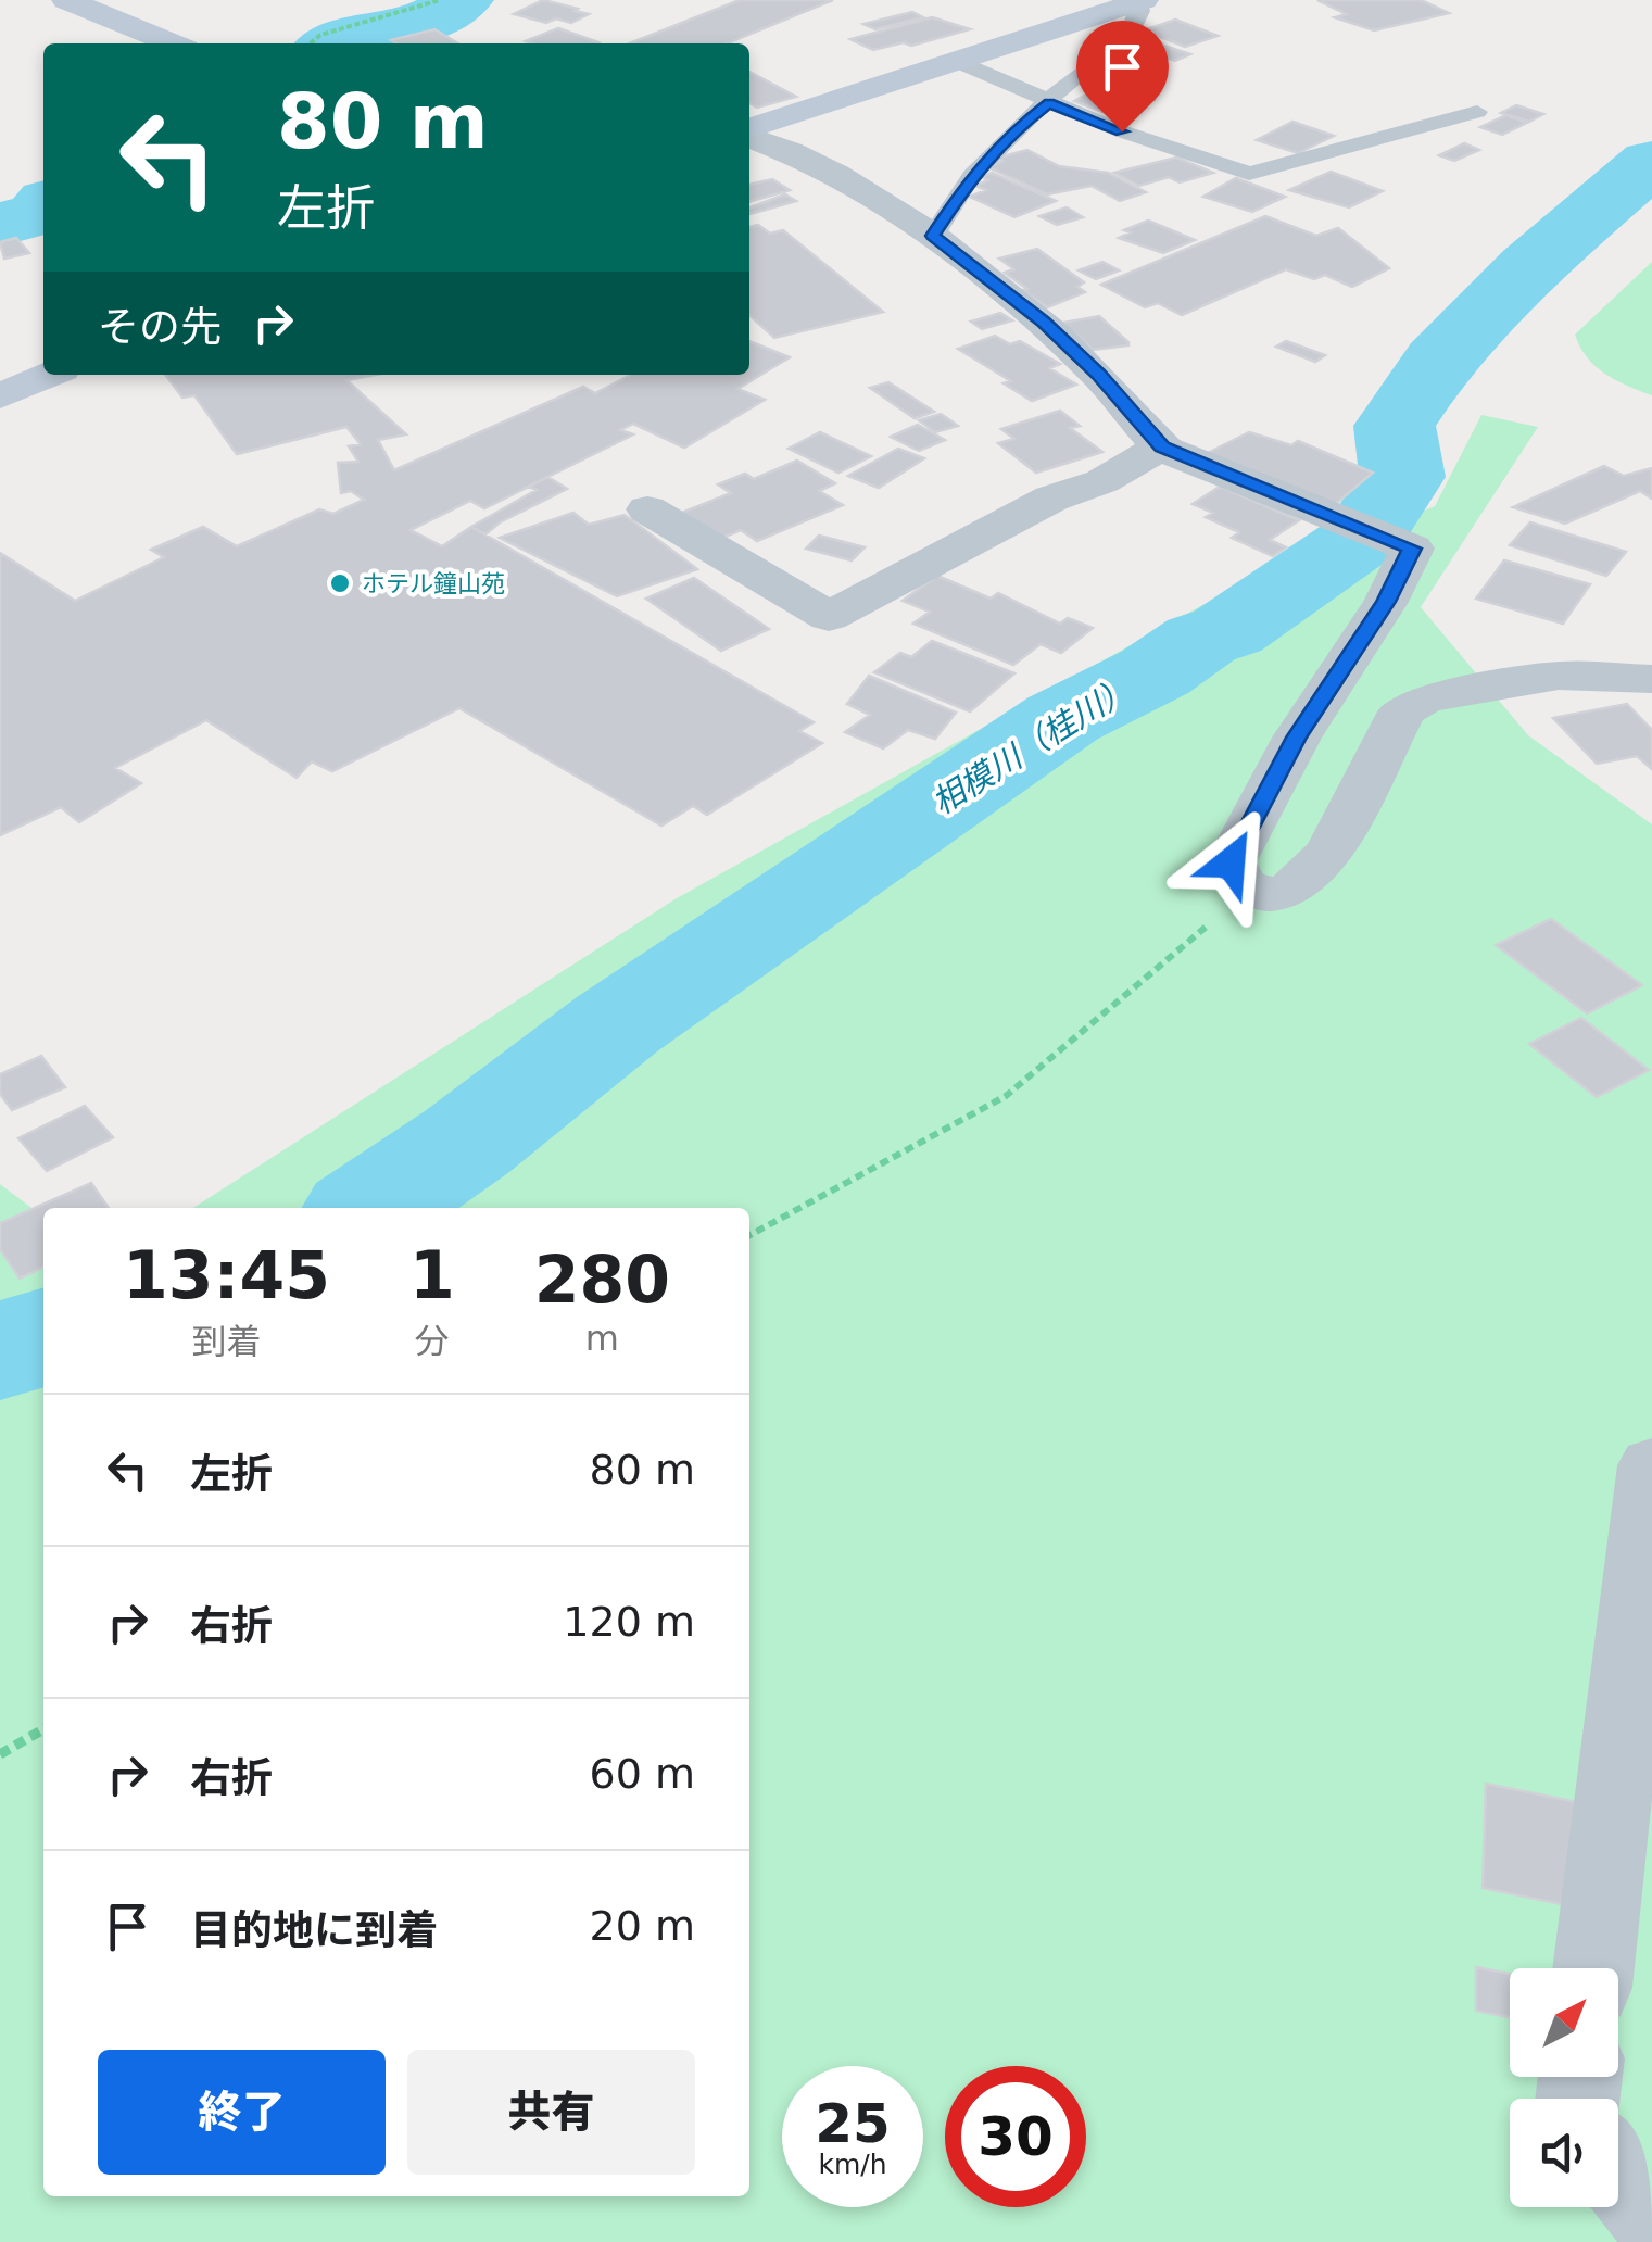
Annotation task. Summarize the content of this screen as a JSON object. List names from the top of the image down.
{
  "water": ["相模川（桂川）"],
  "places": ["ホテル鐘山苑"],
  "north": "top right",
  "page": {
    "turn": ["80 m", "左折"],
    "then": "その先",
    "eta": [
      "13:45",
      "到着",
      "1",
      "分",
      "280",
      "m"
    ],
    "list": [
      {
        "name": "左折",
        "value": "80 m"
      },
      {
        "name": "右折",
        "value": "120 m"
      },
      {
        "name": "右折",
        "value": "60 m"
      },
      {
        "name": "目的地に到着",
        "value": "20 m"
      }
    ],
    "buttons": ["終了", "共有"],
    "speed": "25 km/h",
    "limit": "30"
  }
}
